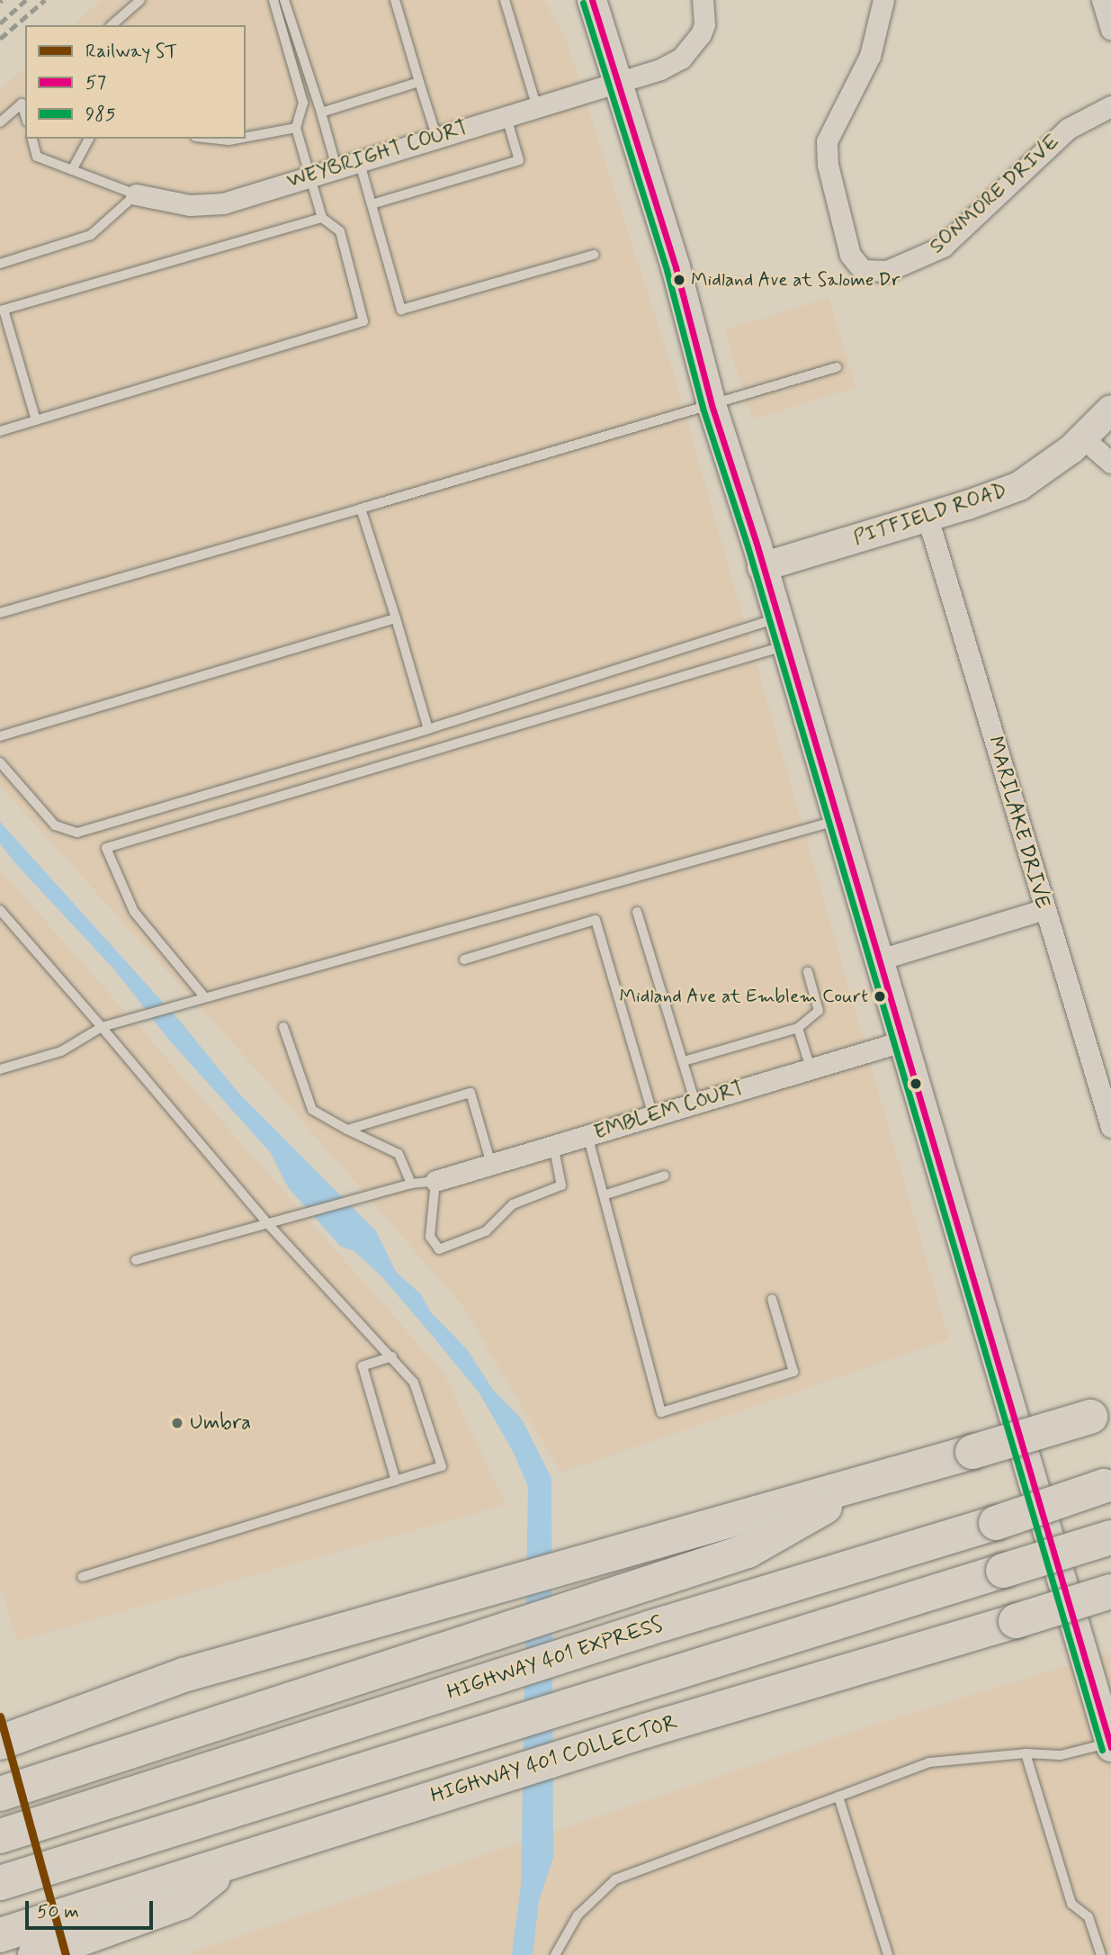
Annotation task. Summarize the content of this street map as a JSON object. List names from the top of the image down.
{
  "streets": {
    "highway": ["HIGHWAY 401 EXPRESS", "HIGHWAY 401 COLLECTOR"],
    "main road": ["PITFIELD ROAD"],
    "street": [
      "WEYBRIGHT COURT",
      "SONMORE DRIVE",
      "MARILAKE DRIVE",
      "EMBLEM COURT"
    ]
  },
  "crossings": [
    ["PITFIELD ROAD", "MARILAKE DRIVE"]
  ],
  "places": ["Midland Ave at Salome Dr", "Midland Ave at Emblem Court", "Umbra"],
  "lines": ["transit line 57", "transit line 985", "rail line ST"],
  "legend": ["Railway ST", "57", "985"],
  "scale_bar": "50 m"
}
